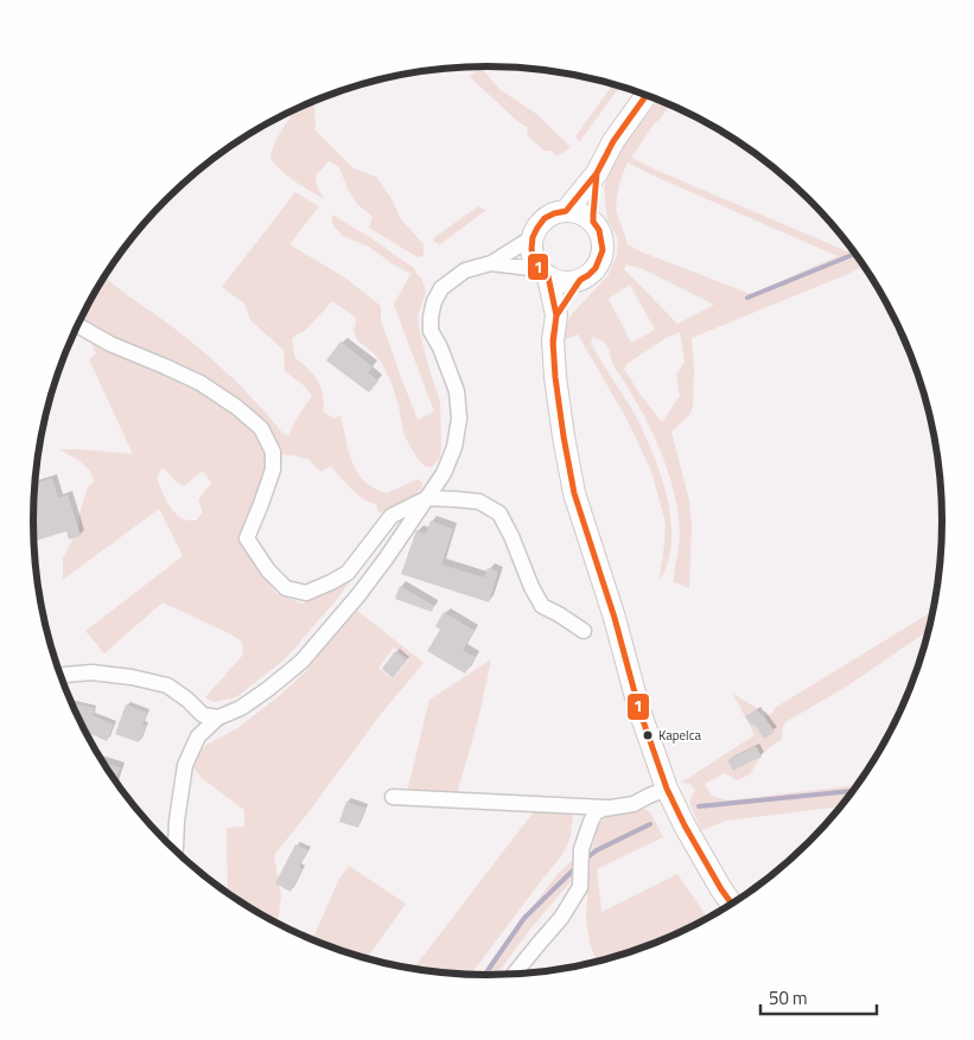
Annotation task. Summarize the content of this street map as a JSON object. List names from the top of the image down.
{
  "places": ["Kapelca"],
  "lines": ["transit line 1"],
  "scale_bar": "50 m"
}
